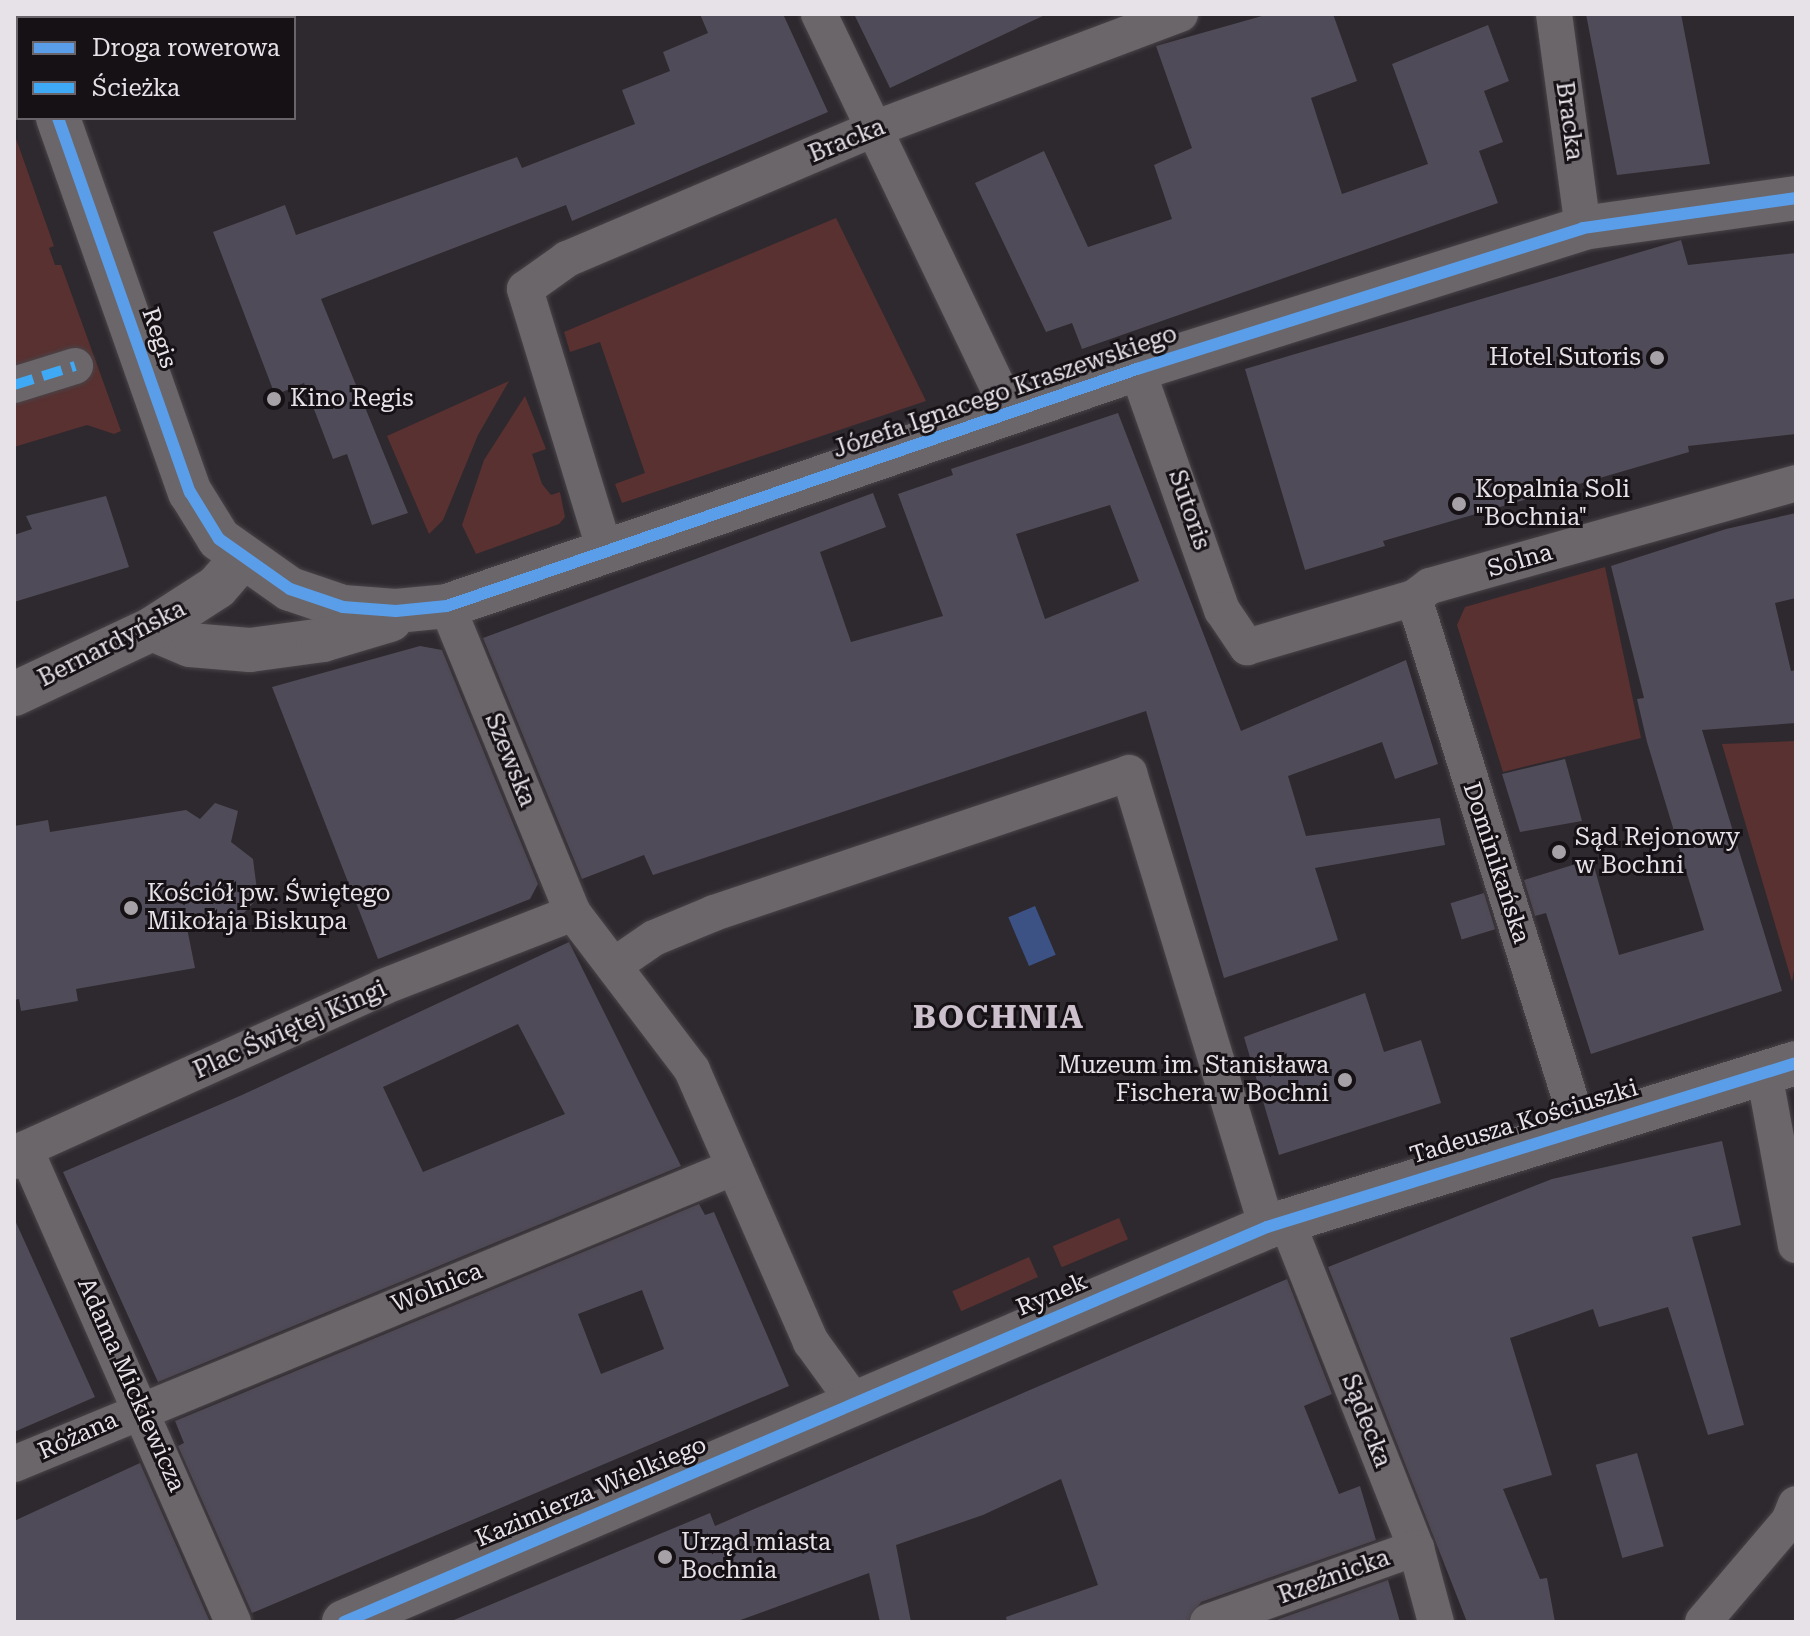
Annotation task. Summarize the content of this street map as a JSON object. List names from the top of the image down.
{
  "streets": {
    "street": [
      "Bracka",
      "Regis",
      "Józefa Ignacego Kraszewskiego",
      "Sutoris",
      "Solna",
      "Bernardyńska",
      "Szewska",
      "Dominikańska",
      "Plac Świętej Kingi",
      "Tadeusza Kościuszki",
      "Wolnica",
      "Rynek",
      "Adama Mickiewicza",
      "Sądecka",
      "Różana",
      "Kazimierza Wielkiego",
      "Rzeźnicka"
    ]
  },
  "crossings": [
    ["Bracka", "Józefa Ignacego Kraszewskiego"],
    ["Regis", "Józefa Ignacego Kraszewskiego"],
    ["Regis", "Bernardyńska"],
    ["Józefa Ignacego Kraszewskiego", "Sutoris"],
    ["Józefa Ignacego Kraszewskiego", "Bernardyńska"],
    ["Józefa Ignacego Kraszewskiego", "Szewska"],
    ["Sutoris", "Solna"],
    ["Solna", "Dominikańska"],
    ["Szewska", "Plac Świętej Kingi"],
    ["Dominikańska", "Tadeusza Kościuszki"],
    ["Plac Świętej Kingi", "Adama Mickiewicza"],
    ["Tadeusza Kościuszki", "Rynek"],
    ["Tadeusza Kościuszki", "Sądecka"],
    ["Wolnica", "Adama Mickiewicza"],
    ["Wolnica", "Różana"],
    ["Rynek", "Sądecka"],
    ["Rynek", "Kazimierza Wielkiego"],
    ["Adama Mickiewicza", "Różana"],
    ["Sądecka", "Rzeźnicka"]
  ],
  "districts": ["BOCHNIA"],
  "places": [
    "Hotel Sutoris",
    "Kino Regis",
    "Kopalnia Soli \"Bochnia\"",
    "Sąd Rejonowy w Bochni",
    "Kościół pw. Świętego Mikołaja Biskupa",
    "Muzeum im. Stanisława Fischera w Bochni",
    "Urząd miasta Bochnia"
  ],
  "legend": ["Droga rowerowa", "Ścieżka"]
}
